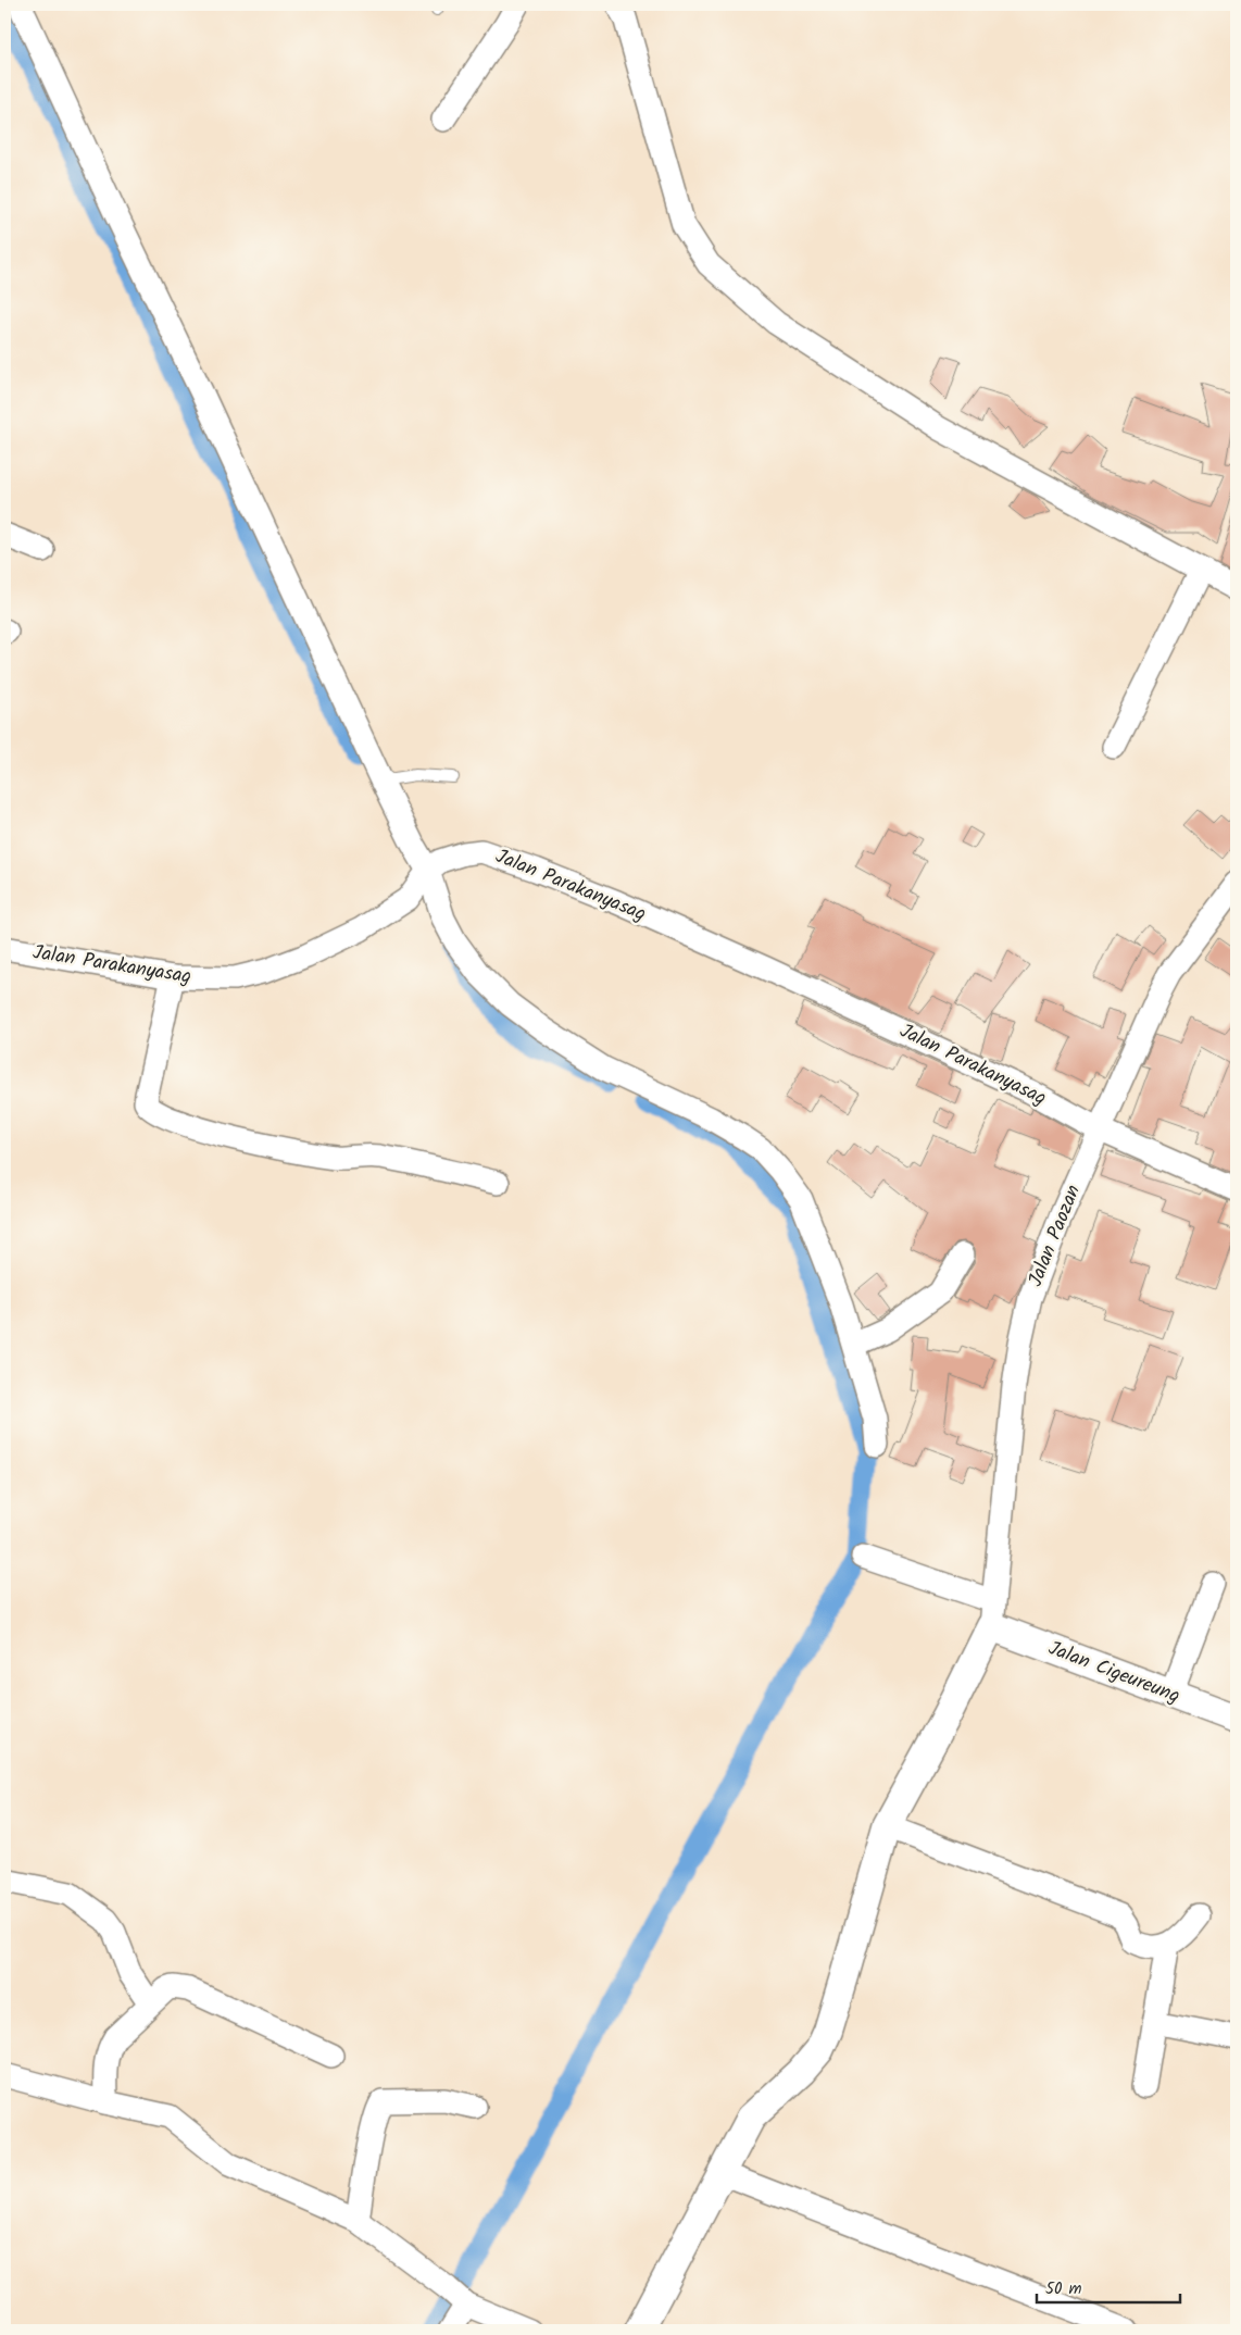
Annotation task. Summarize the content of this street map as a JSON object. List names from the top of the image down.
{
  "streets": {
    "street": ["Jalan Parakanyasag", "Jalan Paozan", "Jalan Cigeureung"]
  },
  "crossings": [
    ["Jalan Parakanyasag", "Jalan Paozan"],
    ["Jalan Paozan", "Jalan Cigeureung"]
  ],
  "scale_bar": "50 m"
}
